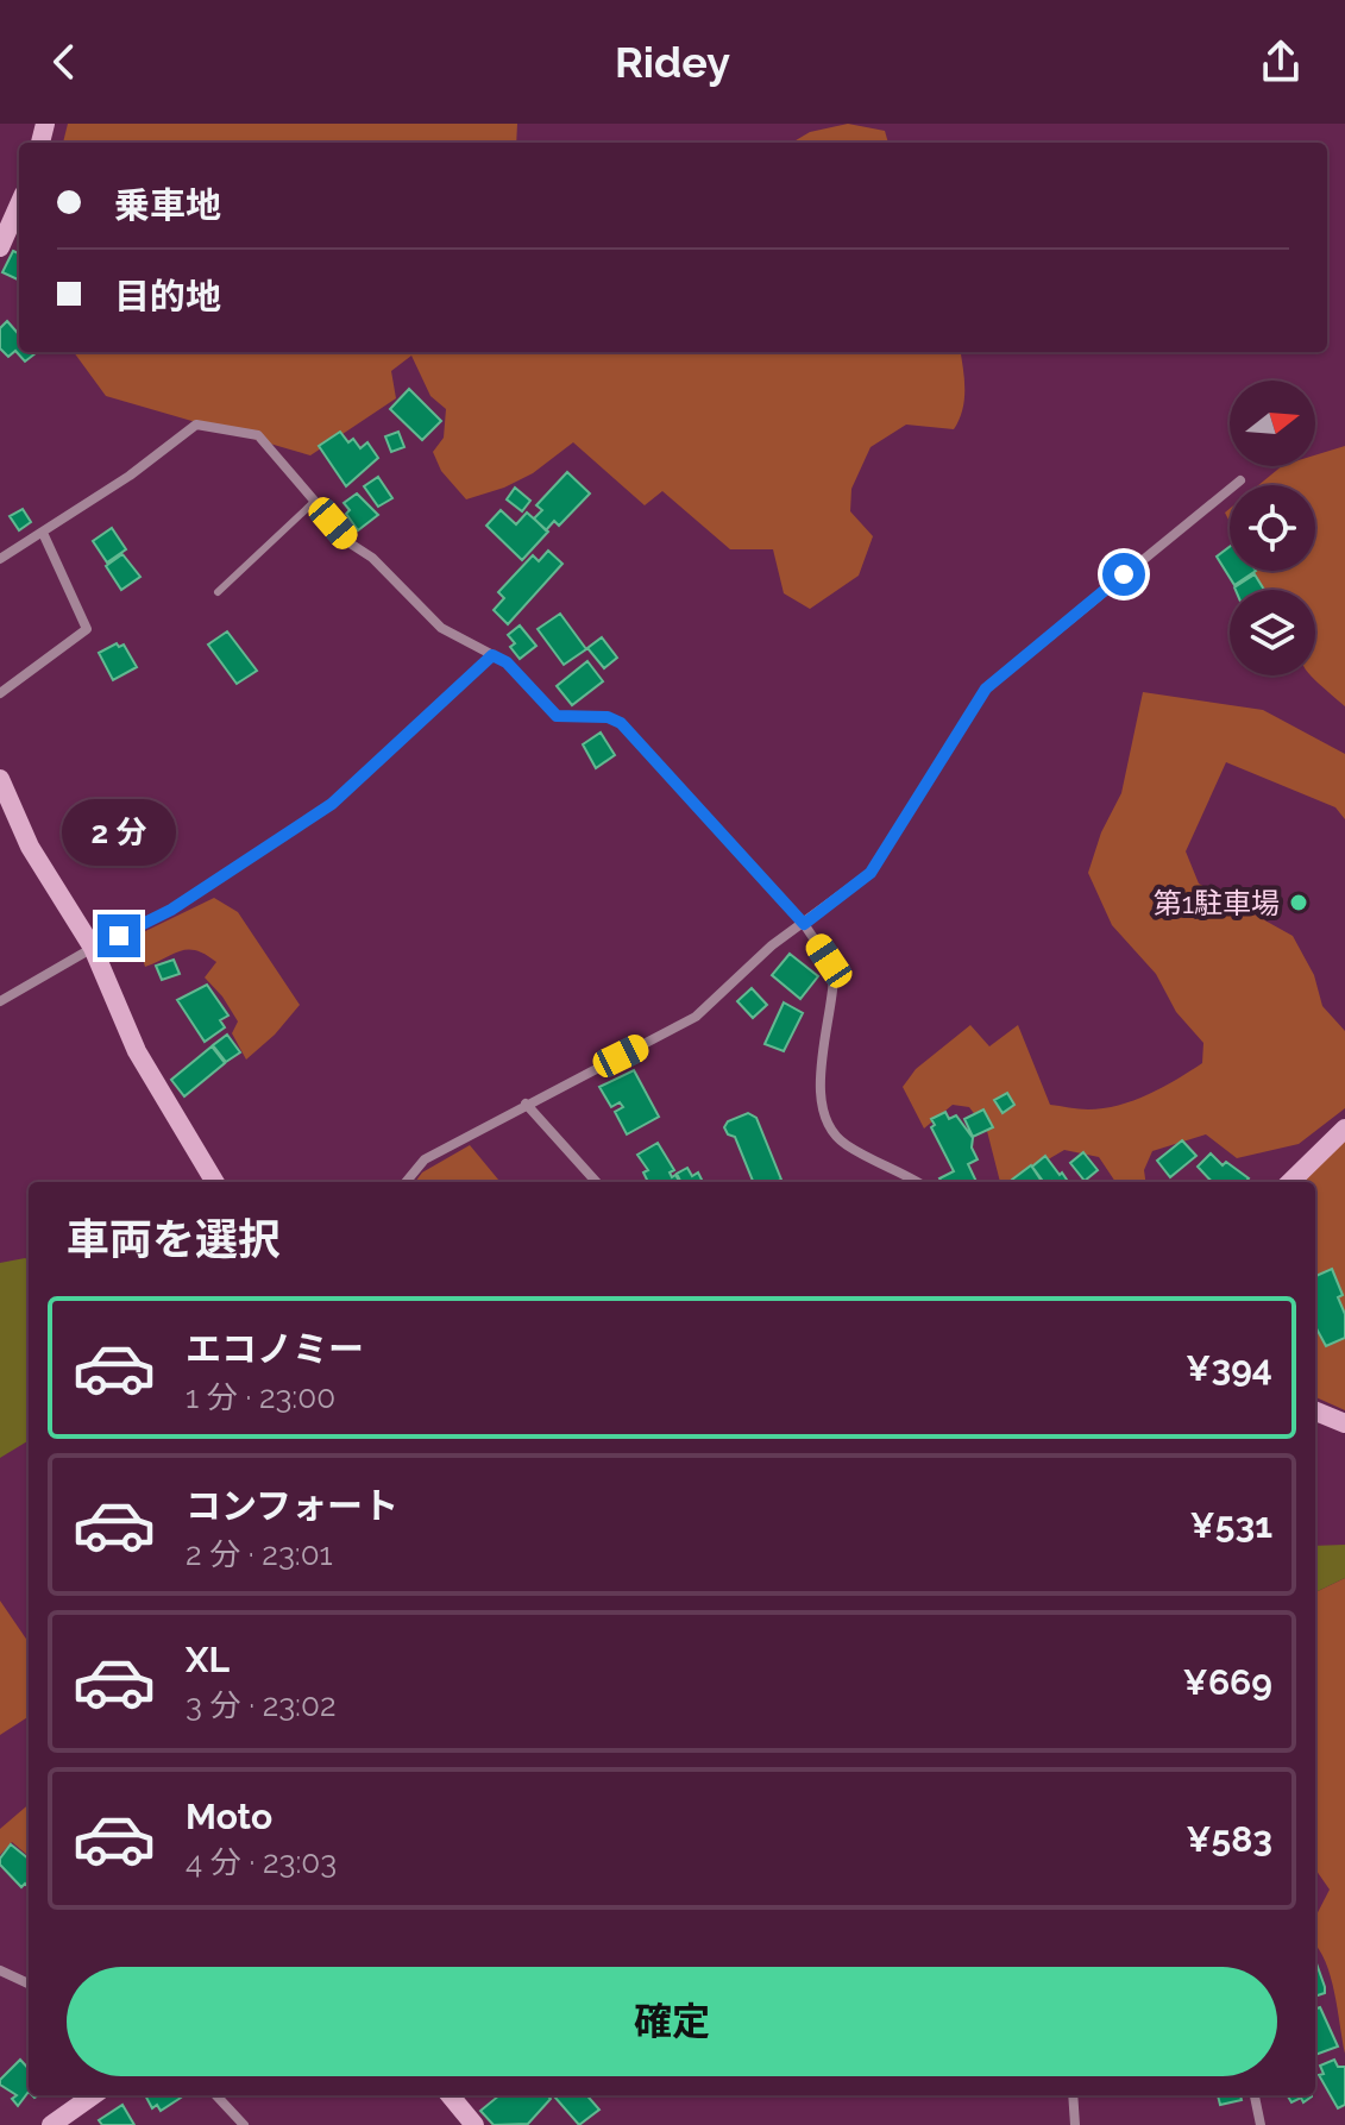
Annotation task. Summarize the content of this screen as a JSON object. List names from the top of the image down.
{
  "places": ["第1駐車場"],
  "north": "right",
  "page": {
    "header": "Ridey",
    "banner": ["乗車地", "目的地"],
    "bubble": "2 分",
    "heading": "車両を選択",
    "list": [
      {
        "name": "エコノミー",
        "note": "1 分 · 23:00",
        "value": "¥394"
      },
      {
        "name": "コンフォート",
        "note": "2 分 · 23:01",
        "value": "¥531"
      },
      {
        "name": "XL",
        "note": "3 分 · 23:02",
        "value": "¥669"
      },
      {
        "name": "Moto",
        "note": "4 分 · 23:03",
        "value": "¥583"
      }
    ],
    "buttons": "確定"
  }
}
